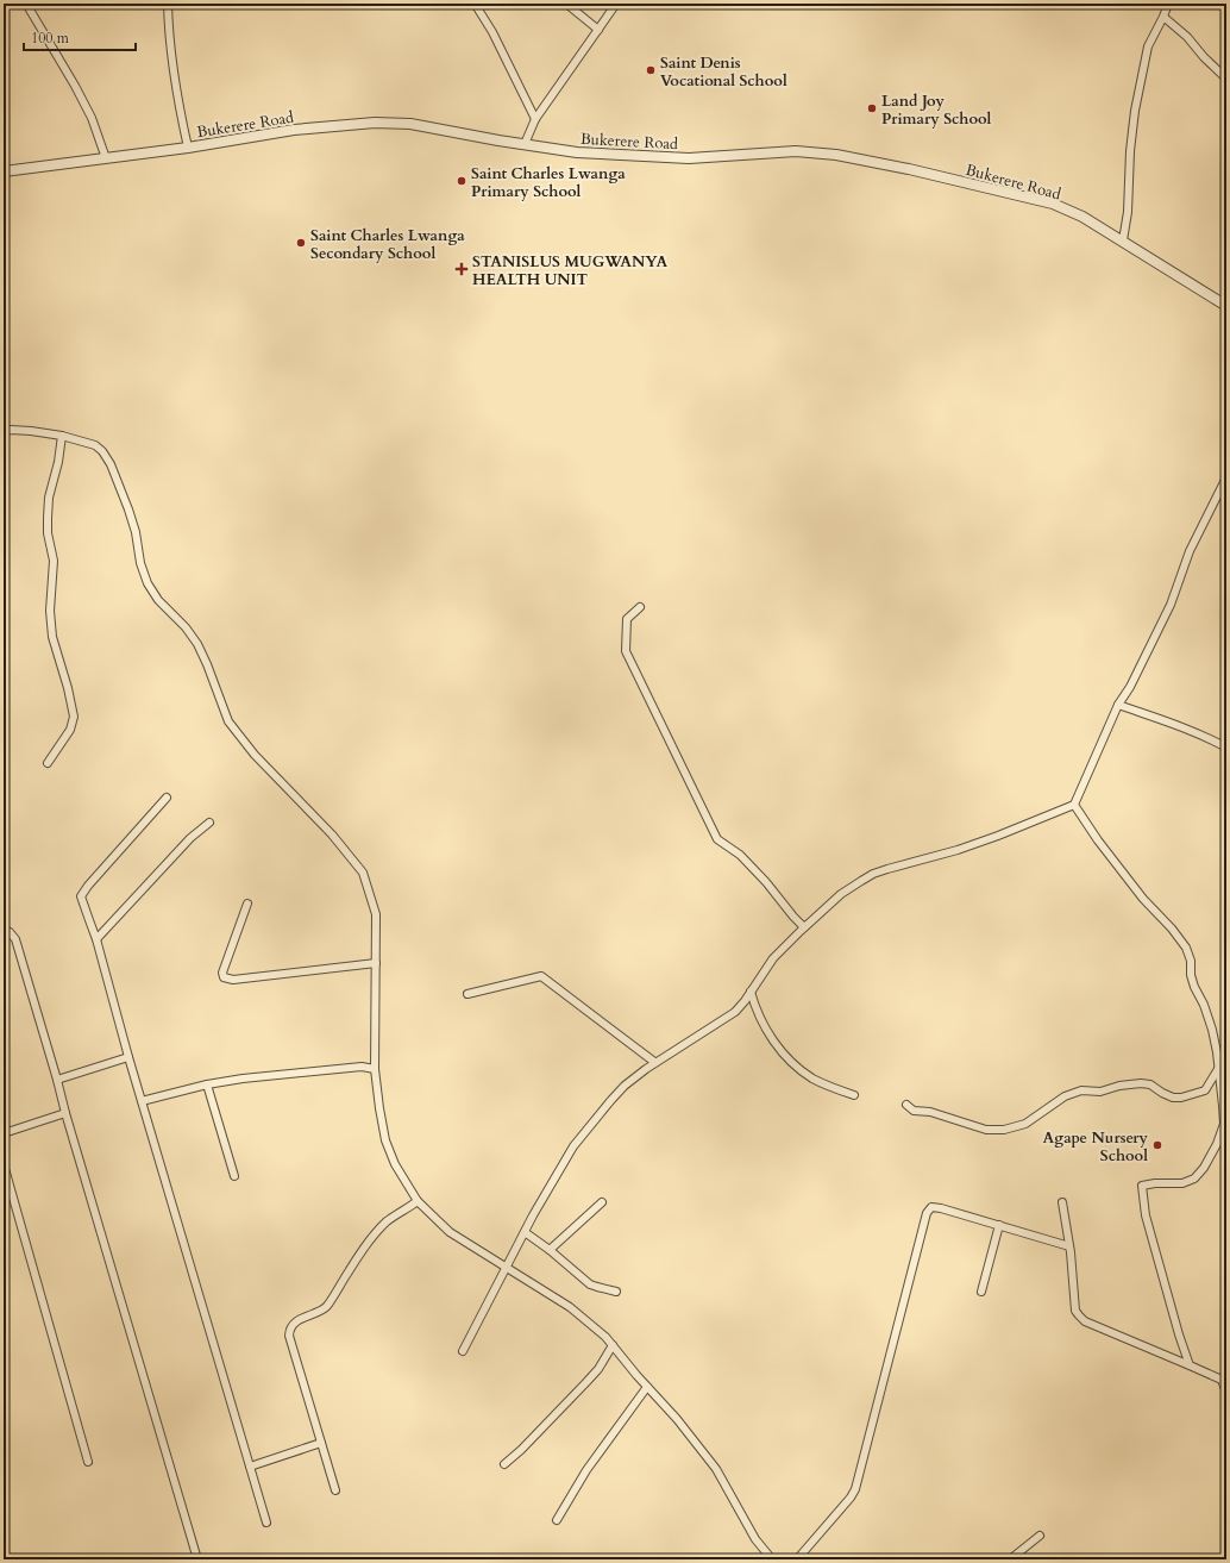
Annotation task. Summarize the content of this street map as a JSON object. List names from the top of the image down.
{
  "streets": {
    "street": ["Bukerere Road"]
  },
  "places": {
    "other": [
      "Saint Denis Vocational School",
      "Land Joy Primary School",
      "Saint Charles Lwanga Primary School",
      "Saint Charles Lwanga Secondary School",
      "Agape Nursery School"
    ],
    "health": ["STANISLUS MUGWANYA HEALTH UNIT"]
  },
  "scale_bar": "100 m"
}
